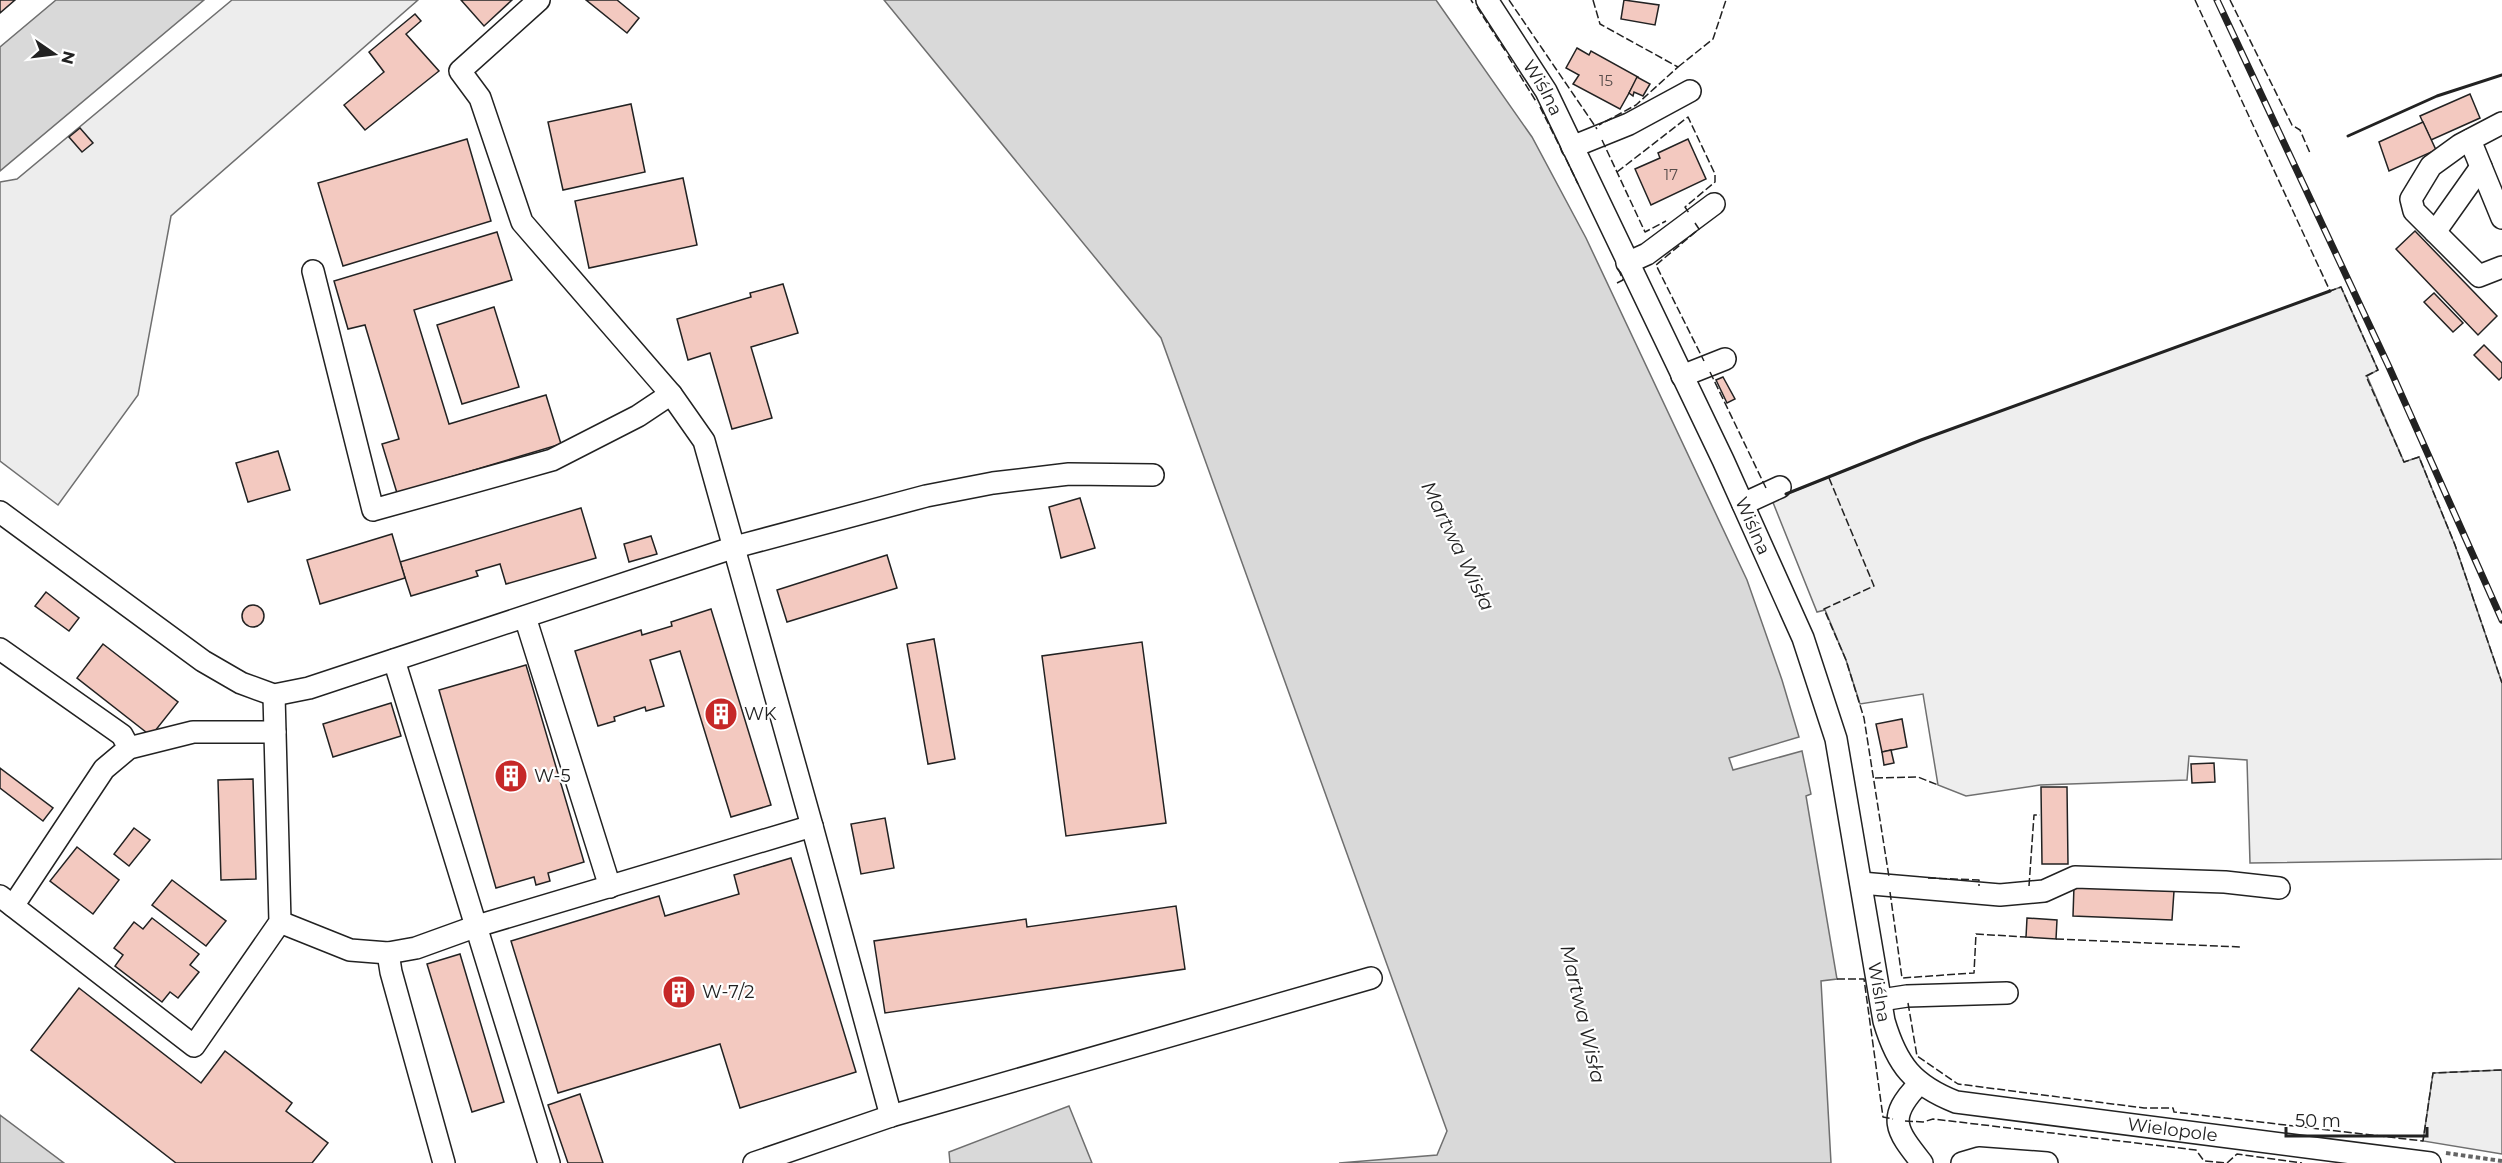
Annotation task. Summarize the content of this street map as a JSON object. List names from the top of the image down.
{
  "streets": {
    "street": ["Wiślna", "Wielopole"]
  },
  "crossings": [
    ["Wiślna", "Wielopole"]
  ],
  "water": ["Martwa Wisła"],
  "places": {
    "building": ["WK", "W-5", "W-7/2"]
  },
  "house_numbers": ["15", "17"],
  "scale_bar": "50 m",
  "north": "right"
}
